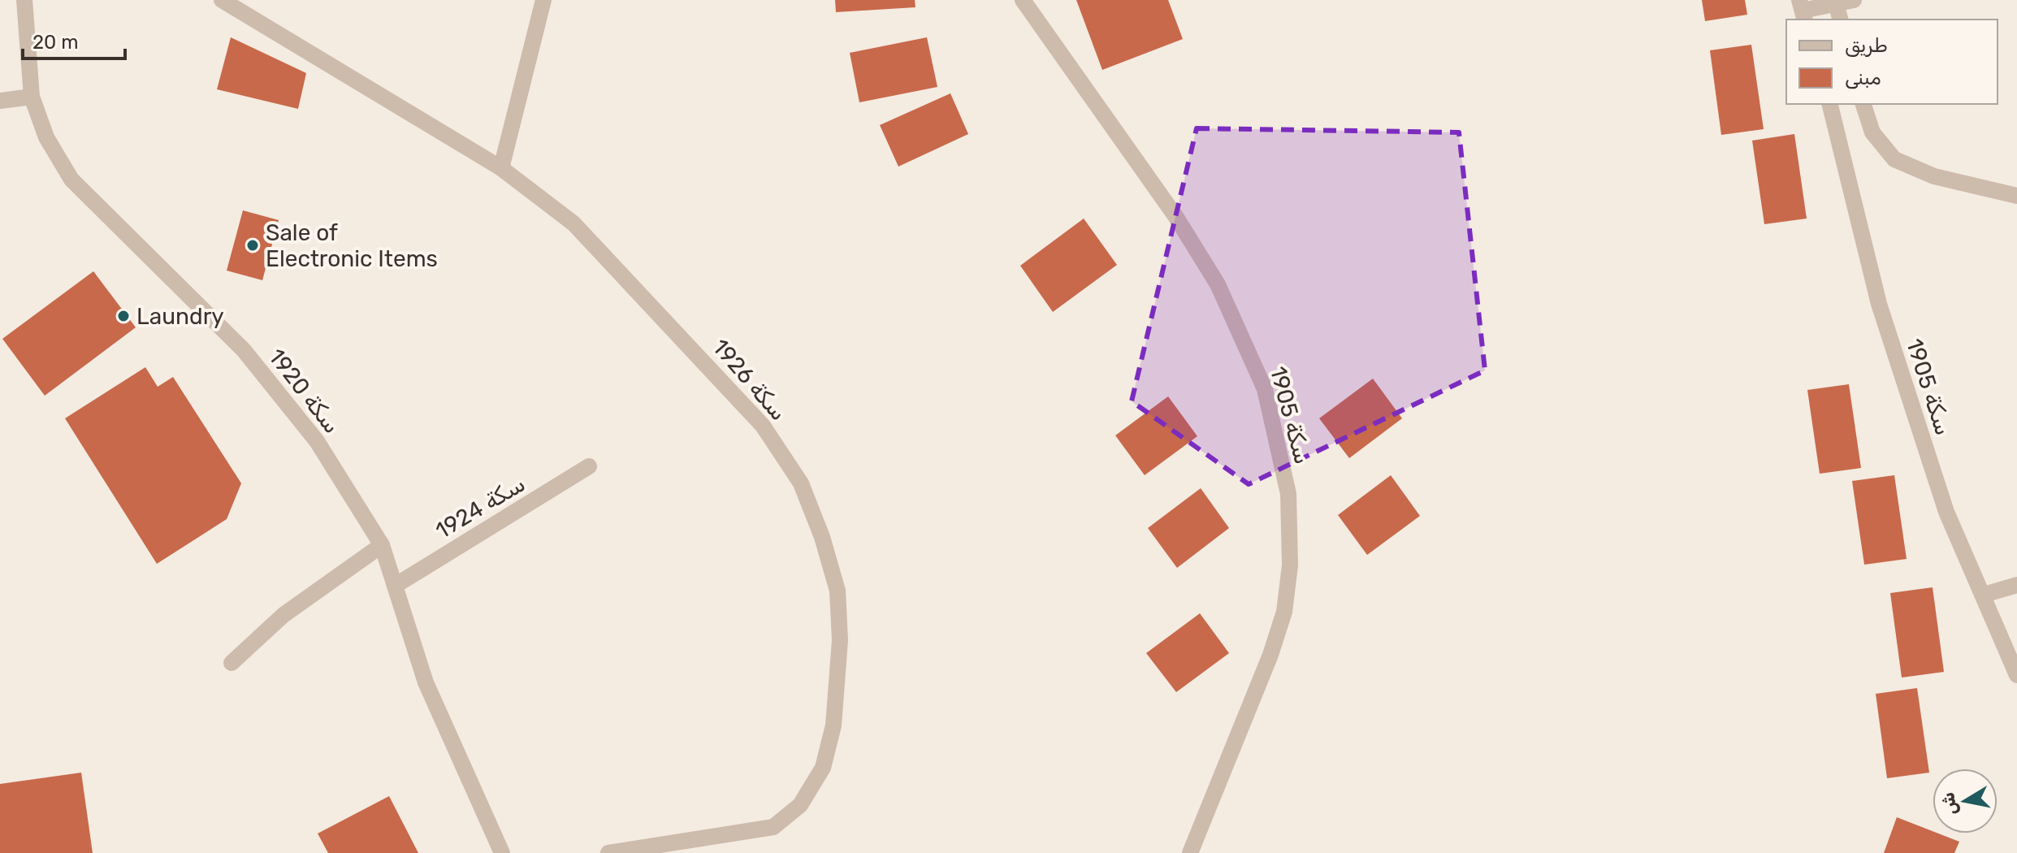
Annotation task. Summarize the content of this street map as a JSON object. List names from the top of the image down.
{
  "streets": {
    "street": [
      "سكة 1926",
      "سكة 1905",
      "سكة 1920",
      "سكة 1924"
    ]
  },
  "crossings": [
    ["سكة 1920", "سكة 1924"]
  ],
  "places": ["Sale of Electronic Items", "Laundry"],
  "legend": ["طريق", "مبنى"],
  "scale_bar": "20 m",
  "north": "left"
}
